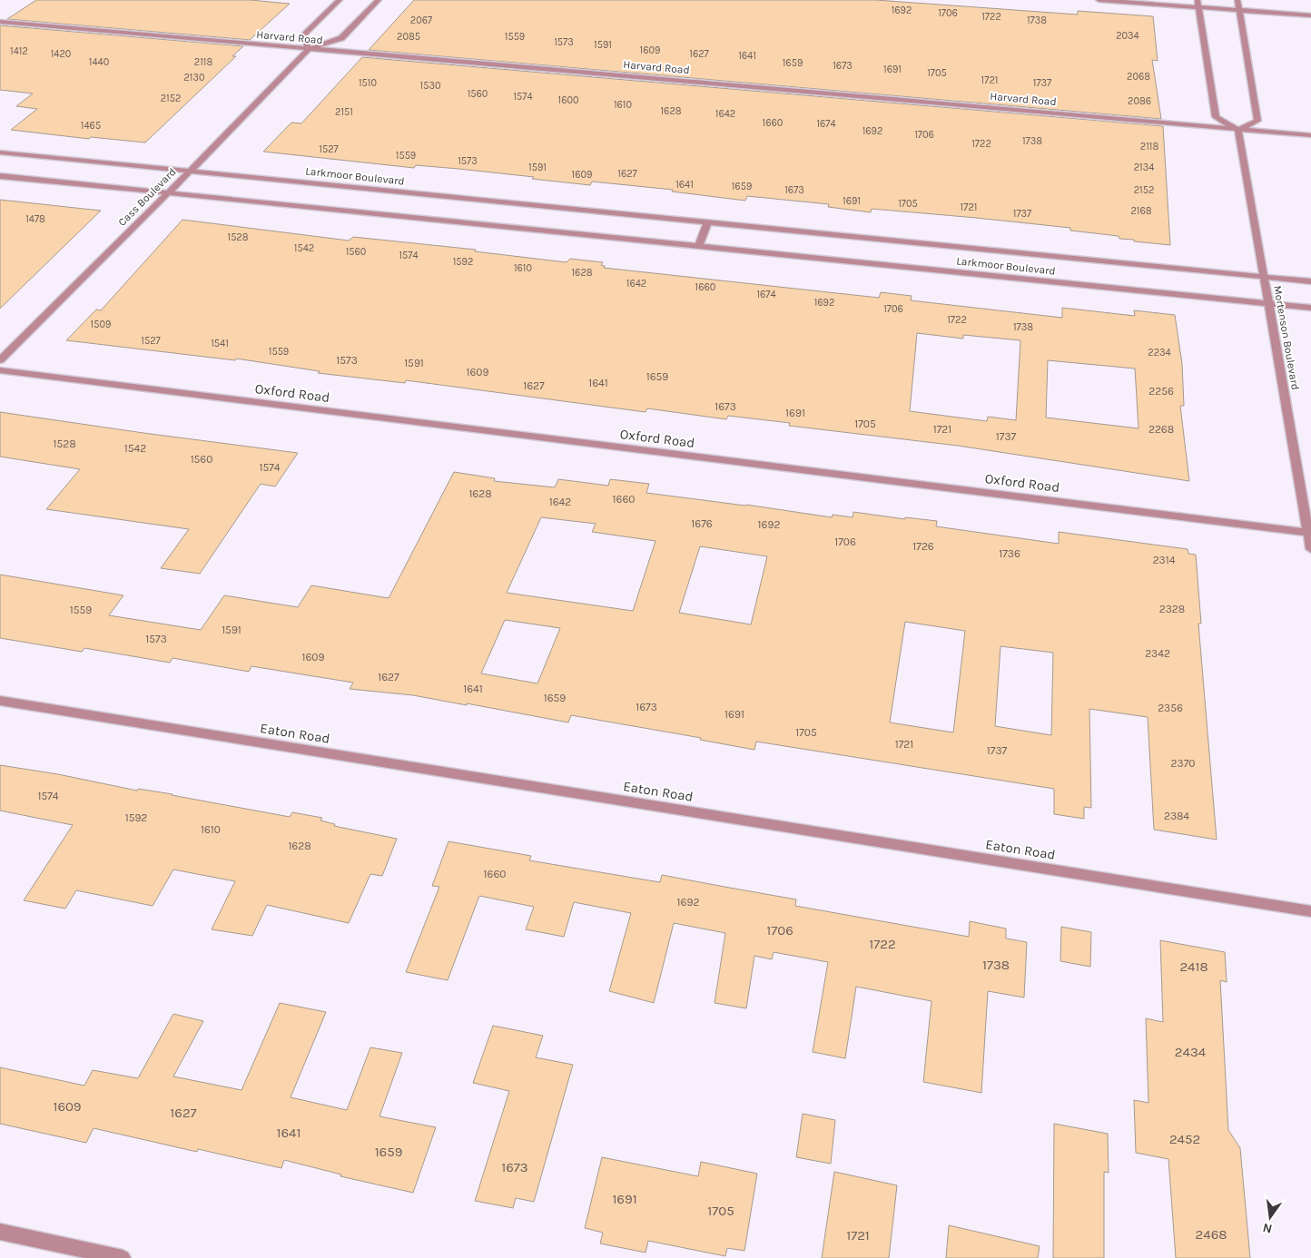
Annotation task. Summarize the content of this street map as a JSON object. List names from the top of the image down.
{
  "streets": {
    "street": [
      "Harvard Road",
      "Larkmoor Boulevard",
      "Cass Boulevard",
      "Mortenson Boulevard",
      "Oxford Road",
      "Eaton Road"
    ]
  },
  "crossings": [
    ["Harvard Road", "Cass Boulevard"],
    ["Harvard Road", "Mortenson Boulevard"],
    ["Larkmoor Boulevard", "Cass Boulevard"],
    ["Larkmoor Boulevard", "Mortenson Boulevard"],
    ["Mortenson Boulevard", "Oxford Road"]
  ],
  "house_numbers": [
    "1692",
    "1706",
    "1722",
    "2067",
    "1738",
    "2034",
    "2085",
    "1559",
    "1573",
    "1591",
    "1609",
    "1412",
    "1420",
    "1627",
    "1641",
    "1440",
    "2118",
    "1659",
    "1673",
    "1691",
    "1705",
    "2068",
    "2130",
    "1721",
    "1510",
    "1737",
    "1530",
    "1560",
    "1574",
    "2152",
    "1600",
    "2086",
    "1610",
    "1628",
    "2151",
    "1642",
    "1660",
    "1674",
    "1465",
    "1692",
    "1706",
    "1738",
    "1722",
    "2118",
    "1527",
    "1559",
    "1573",
    "1591",
    "2134",
    "1627",
    "1609",
    "1641",
    "1659",
    "1673",
    "2152",
    "1691",
    "1705",
    "1721",
    "2168",
    "1737",
    "1478",
    "1528",
    "1542",
    "1560",
    "1574",
    "1592",
    "1610",
    "1628",
    "1642",
    "1660",
    "1674",
    "1692",
    "1706",
    "1722",
    "1509",
    "1738",
    "1527",
    "1541",
    "1559",
    "2234",
    "1573",
    "1591",
    "1609",
    "1659",
    "1641",
    "1627",
    "2256",
    "1673",
    "1691",
    "1705",
    "1721",
    "2268",
    "1737",
    "1528",
    "1542",
    "1560",
    "1574",
    "1628",
    "1660",
    "1642",
    "1676",
    "1692",
    "1706",
    "1726",
    "1736",
    "2314",
    "2328",
    "1559",
    "1591",
    "1573",
    "2342",
    "1609",
    "1627",
    "1641",
    "1659",
    "1673",
    "2356",
    "1691",
    "1705",
    "1721",
    "1737",
    "2370",
    "1574",
    "2384",
    "1592",
    "1610",
    "1628",
    "1660",
    "1692",
    "1706",
    "1722",
    "1738",
    "2418",
    "2434",
    "1609",
    "1627",
    "1641",
    "2452",
    "1659",
    "1673",
    "1691",
    "1705",
    "2468",
    "1721"
  ],
  "north": "bottom"
}
